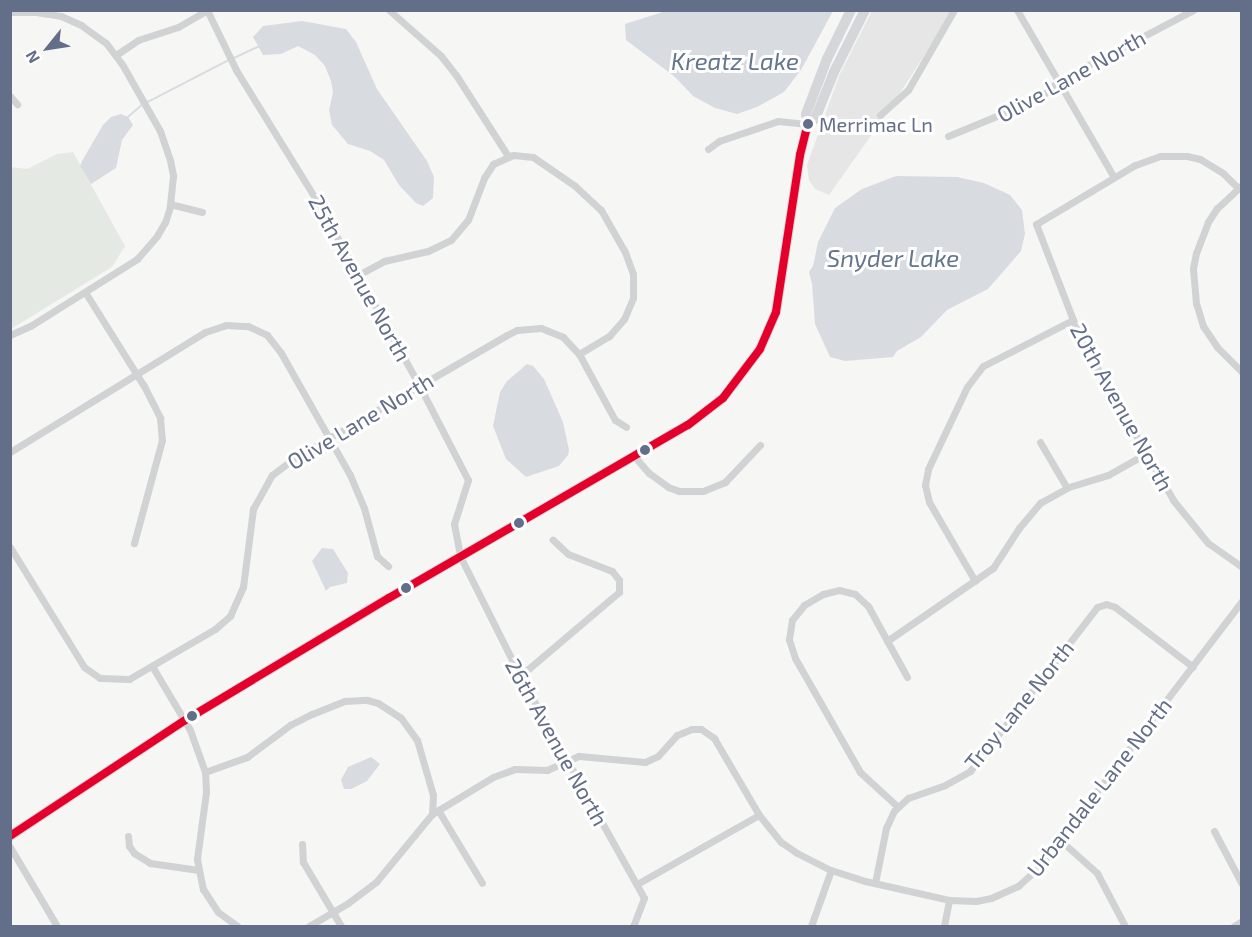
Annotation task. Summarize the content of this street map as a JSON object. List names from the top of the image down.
{
  "streets": {
    "street": [
      "Olive Lane North",
      "25th Avenue North",
      "20th Avenue North",
      "Troy Lane North",
      "26th Avenue North",
      "Urbandale Lane North"
    ]
  },
  "crossings": [
    ["Olive Lane North", "25th Avenue North"],
    ["25th Avenue North", "26th Avenue North"],
    ["Troy Lane North", "Urbandale Lane North"],
    ["26th Avenue North", "Urbandale Lane North"]
  ],
  "water": ["Kreatz Lake", "Snyder Lake"],
  "places": ["Merrimac Ln"],
  "north": "bottom left"
}
